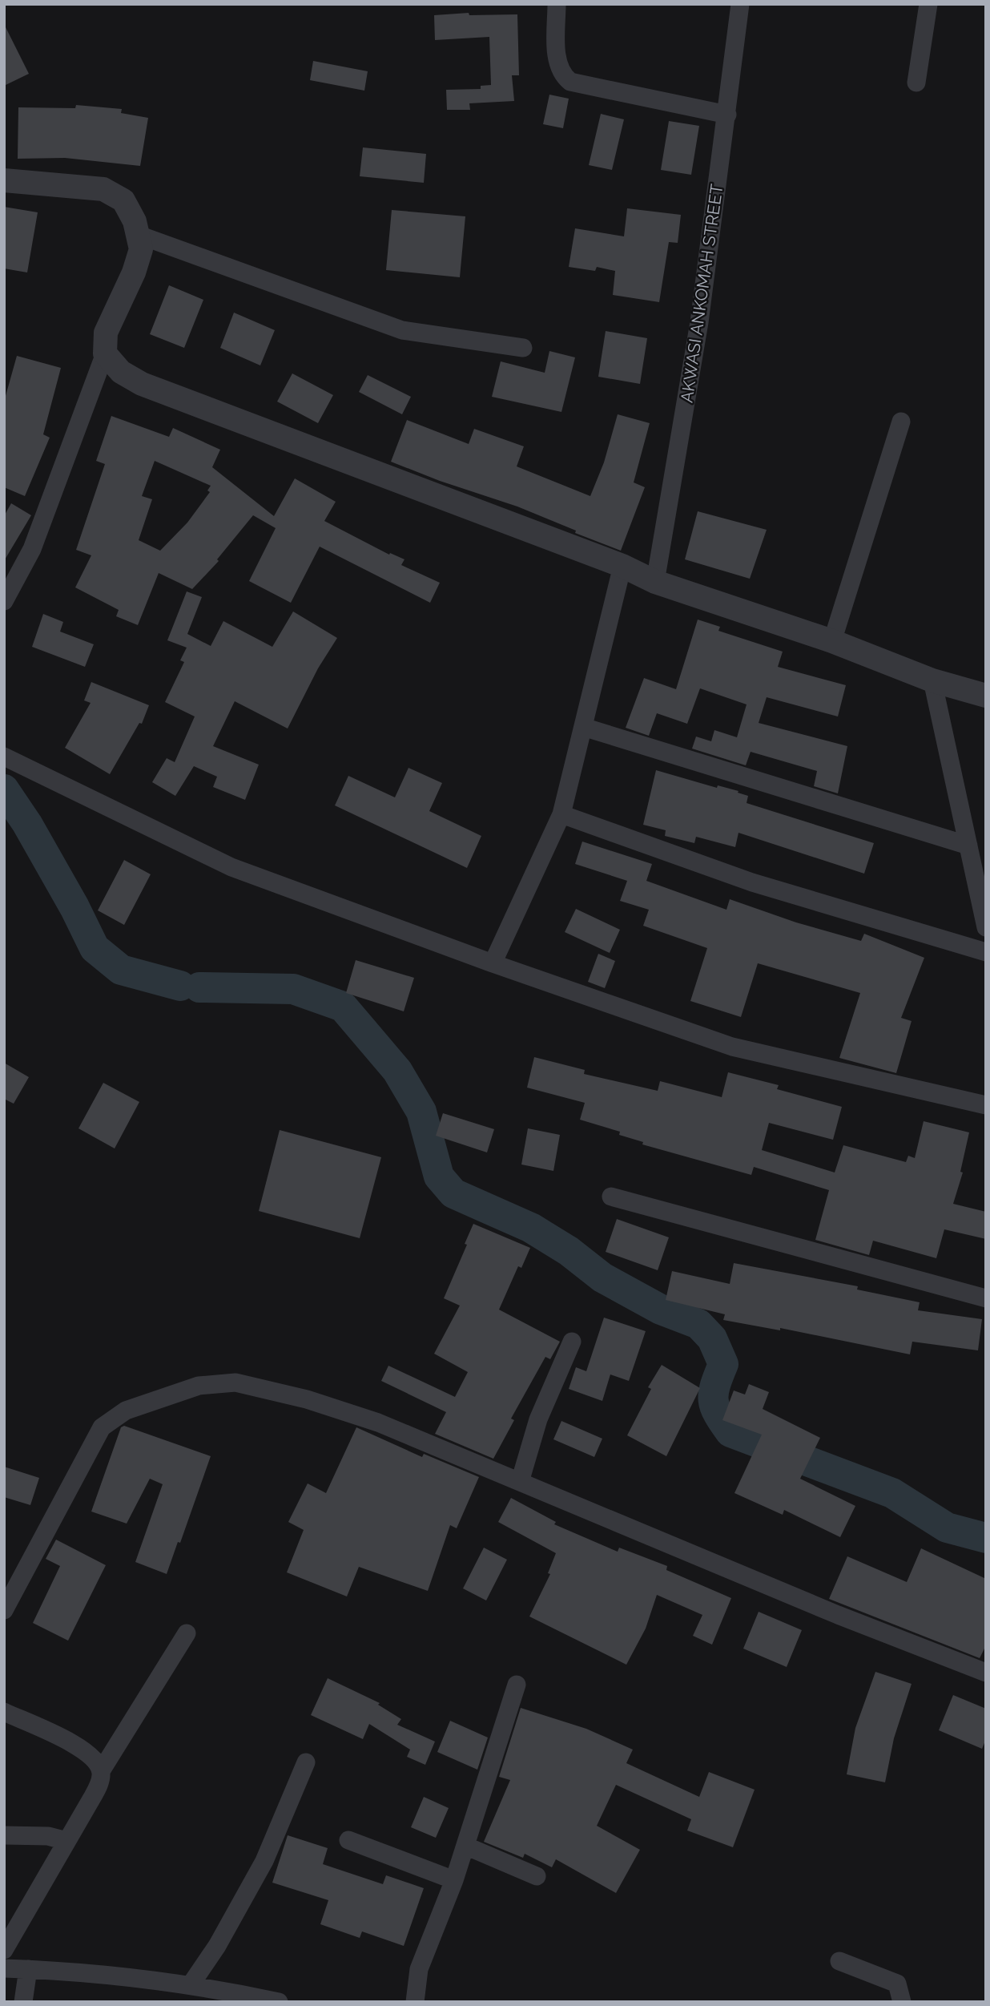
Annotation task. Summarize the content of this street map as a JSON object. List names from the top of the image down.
{
  "streets": {
    "street": ["AKWASI ANKOMAH STREET"]
  }
}
